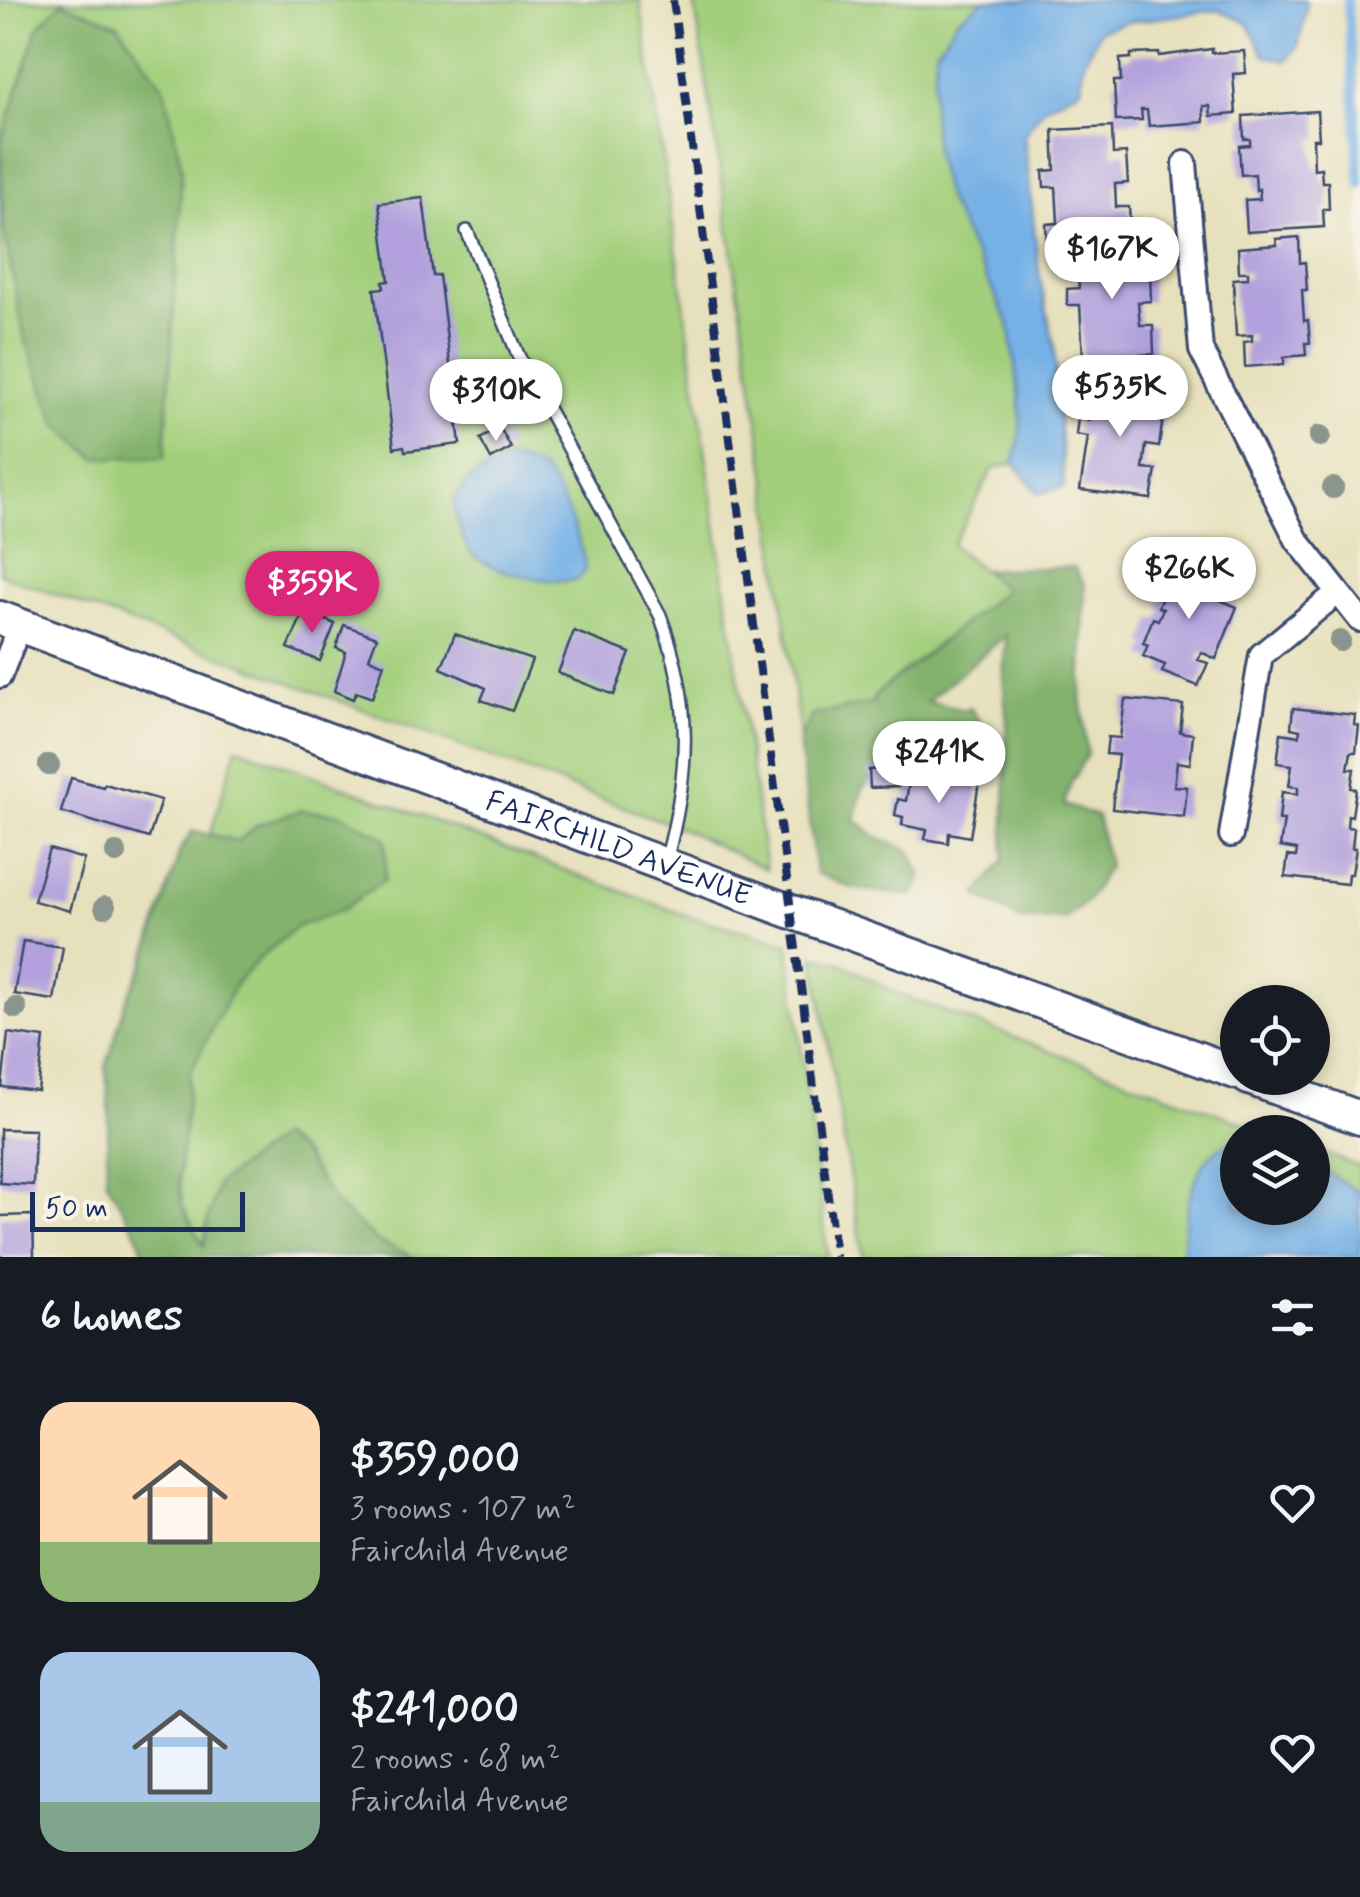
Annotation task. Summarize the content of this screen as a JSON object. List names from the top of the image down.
{
  "streets": {
    "main road": ["FAIRCHILD AVENUE"]
  },
  "scale_bar": "50 m",
  "page": {
    "price": [
      "$167K",
      "$535K",
      "$310K",
      "$266K",
      "$359K",
      "$241K"
    ],
    "scale": "50 m",
    "heading": "6 homes",
    "list": [
      {
        "name": "$359,000",
        "note": "3 rooms · 107 m² · Fairchild Avenue"
      },
      {
        "name": "$241,000",
        "note": "2 rooms · 68 m² · Fairchild Avenue"
      }
    ]
  }
}
